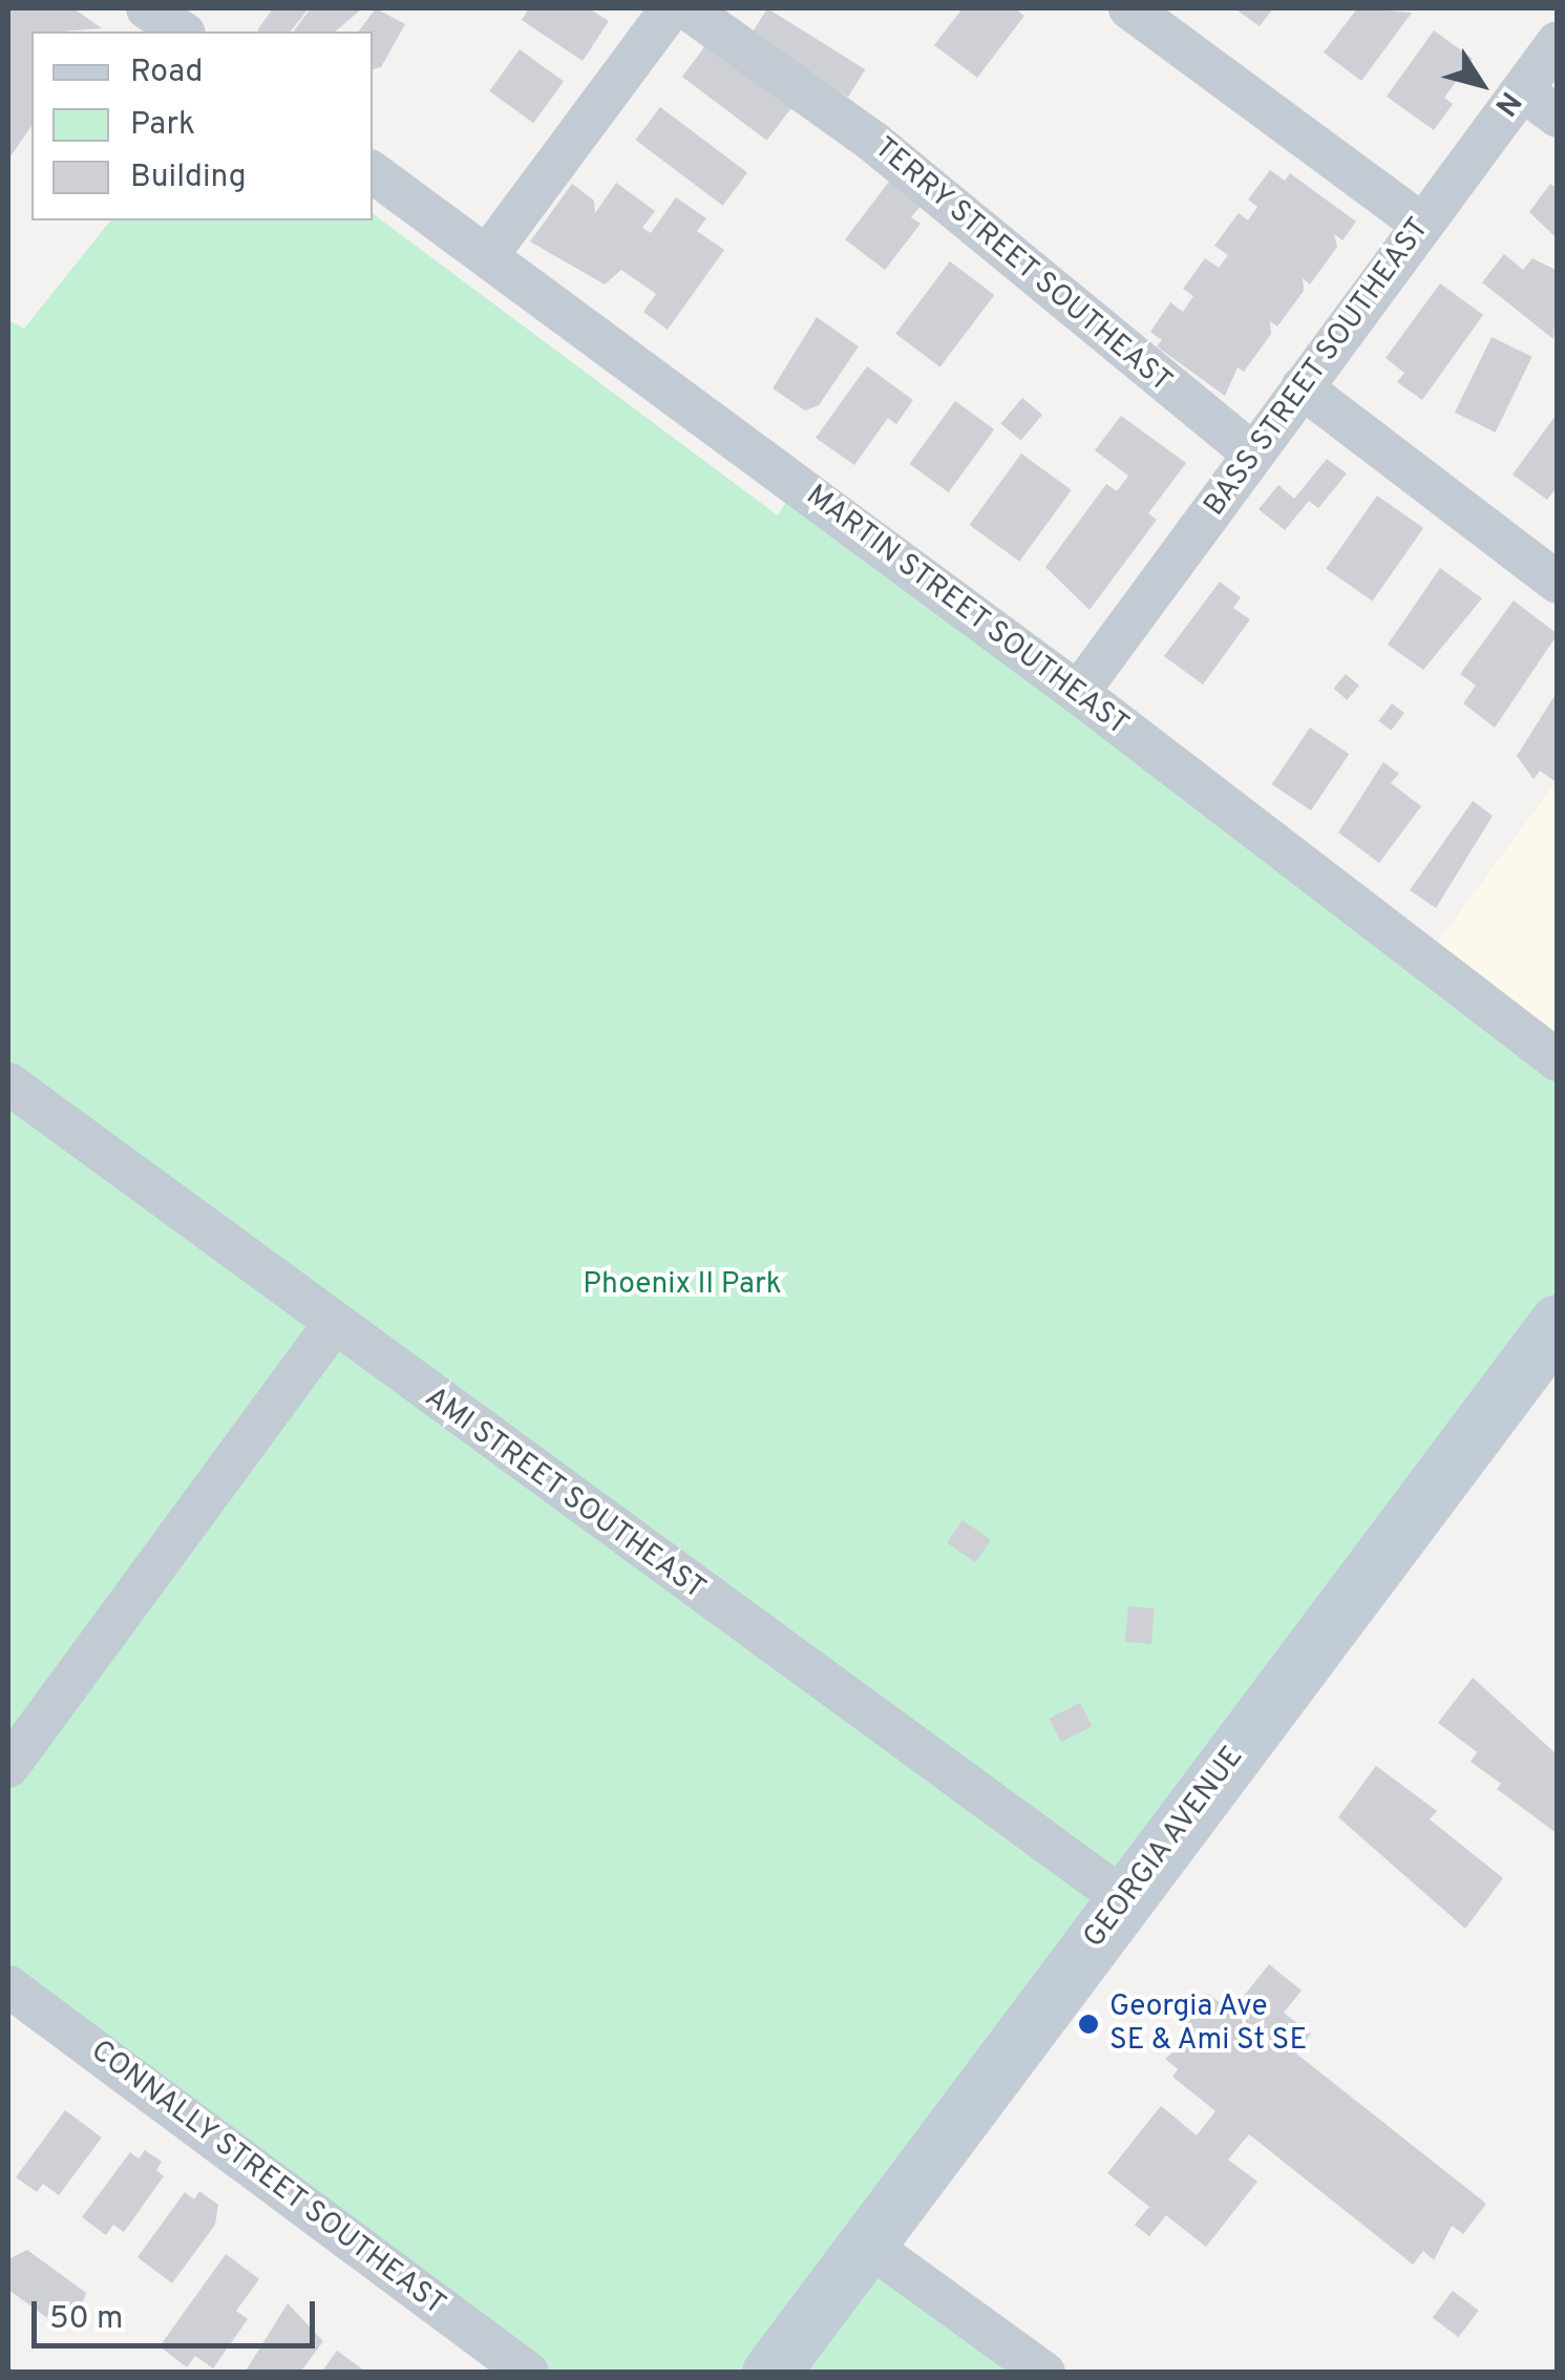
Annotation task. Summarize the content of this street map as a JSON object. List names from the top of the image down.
{
  "streets": {
    "main road": ["GEORGIA AVENUE"],
    "street": [
      "TERRY STREET SOUTHEAST",
      "BASS STREET SOUTHEAST",
      "MARTIN STREET SOUTHEAST",
      "AMI STREET SOUTHEAST",
      "CONNALLY STREET SOUTHEAST"
    ]
  },
  "crossings": [
    ["TERRY STREET SOUTHEAST", "BASS STREET SOUTHEAST"],
    ["BASS STREET SOUTHEAST", "MARTIN STREET SOUTHEAST"],
    ["AMI STREET SOUTHEAST", "GEORGIA AVENUE"]
  ],
  "parks": ["Phoenix II Park"],
  "places": ["Georgia Ave SE & Ami St SE"],
  "legend": ["Road", "Park", "Building"],
  "scale_bar": "50 m",
  "north": "bottom right"
}
